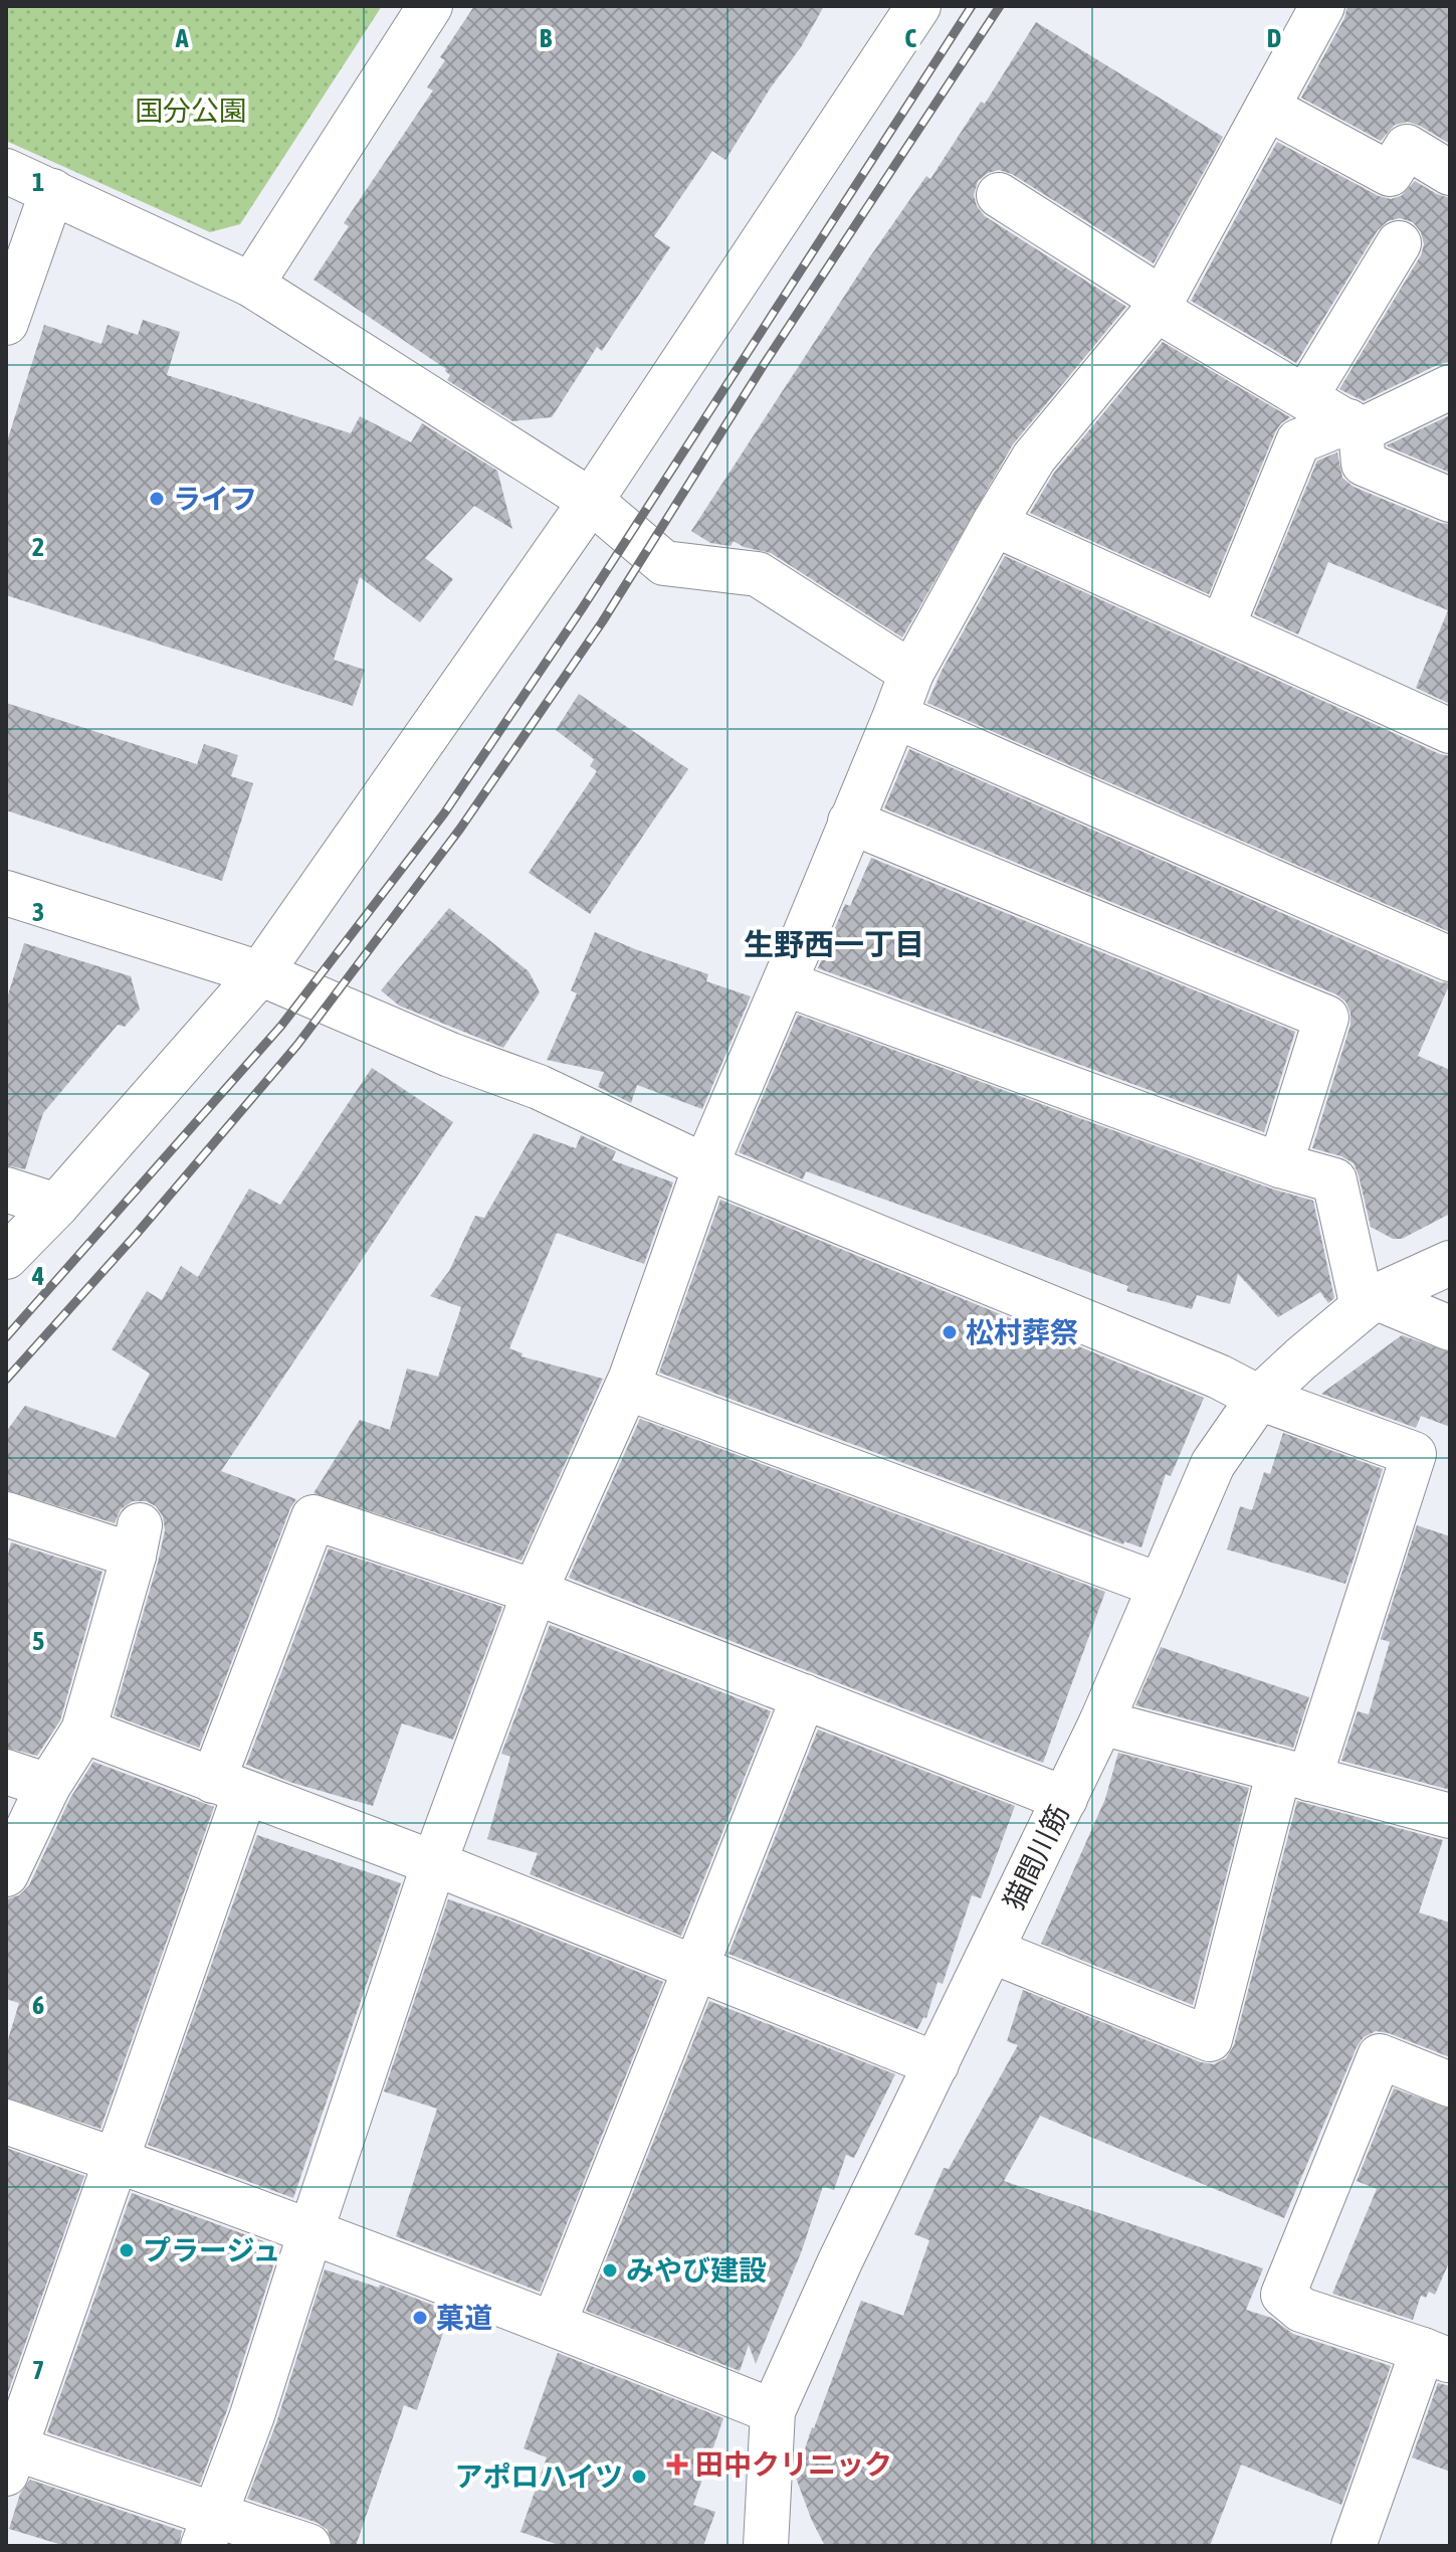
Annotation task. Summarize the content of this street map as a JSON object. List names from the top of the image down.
{
  "streets": {
    "street": ["猫間川筋"]
  },
  "districts": ["生野西一丁目"],
  "parks": ["国分公園"],
  "places": {
    "other": [
      "ライフ",
      "松村葬祭",
      "プラージュ",
      "みやび建設",
      "菓道",
      "アポロハイツ"
    ],
    "health": ["田中クリニック"]
  },
  "grid": {
    "columns": [
      "A",
      "B",
      "C",
      "D"
    ],
    "rows": [
      "1",
      "2",
      "3",
      "4",
      "5",
      "6",
      "7"
    ]
  }
}
